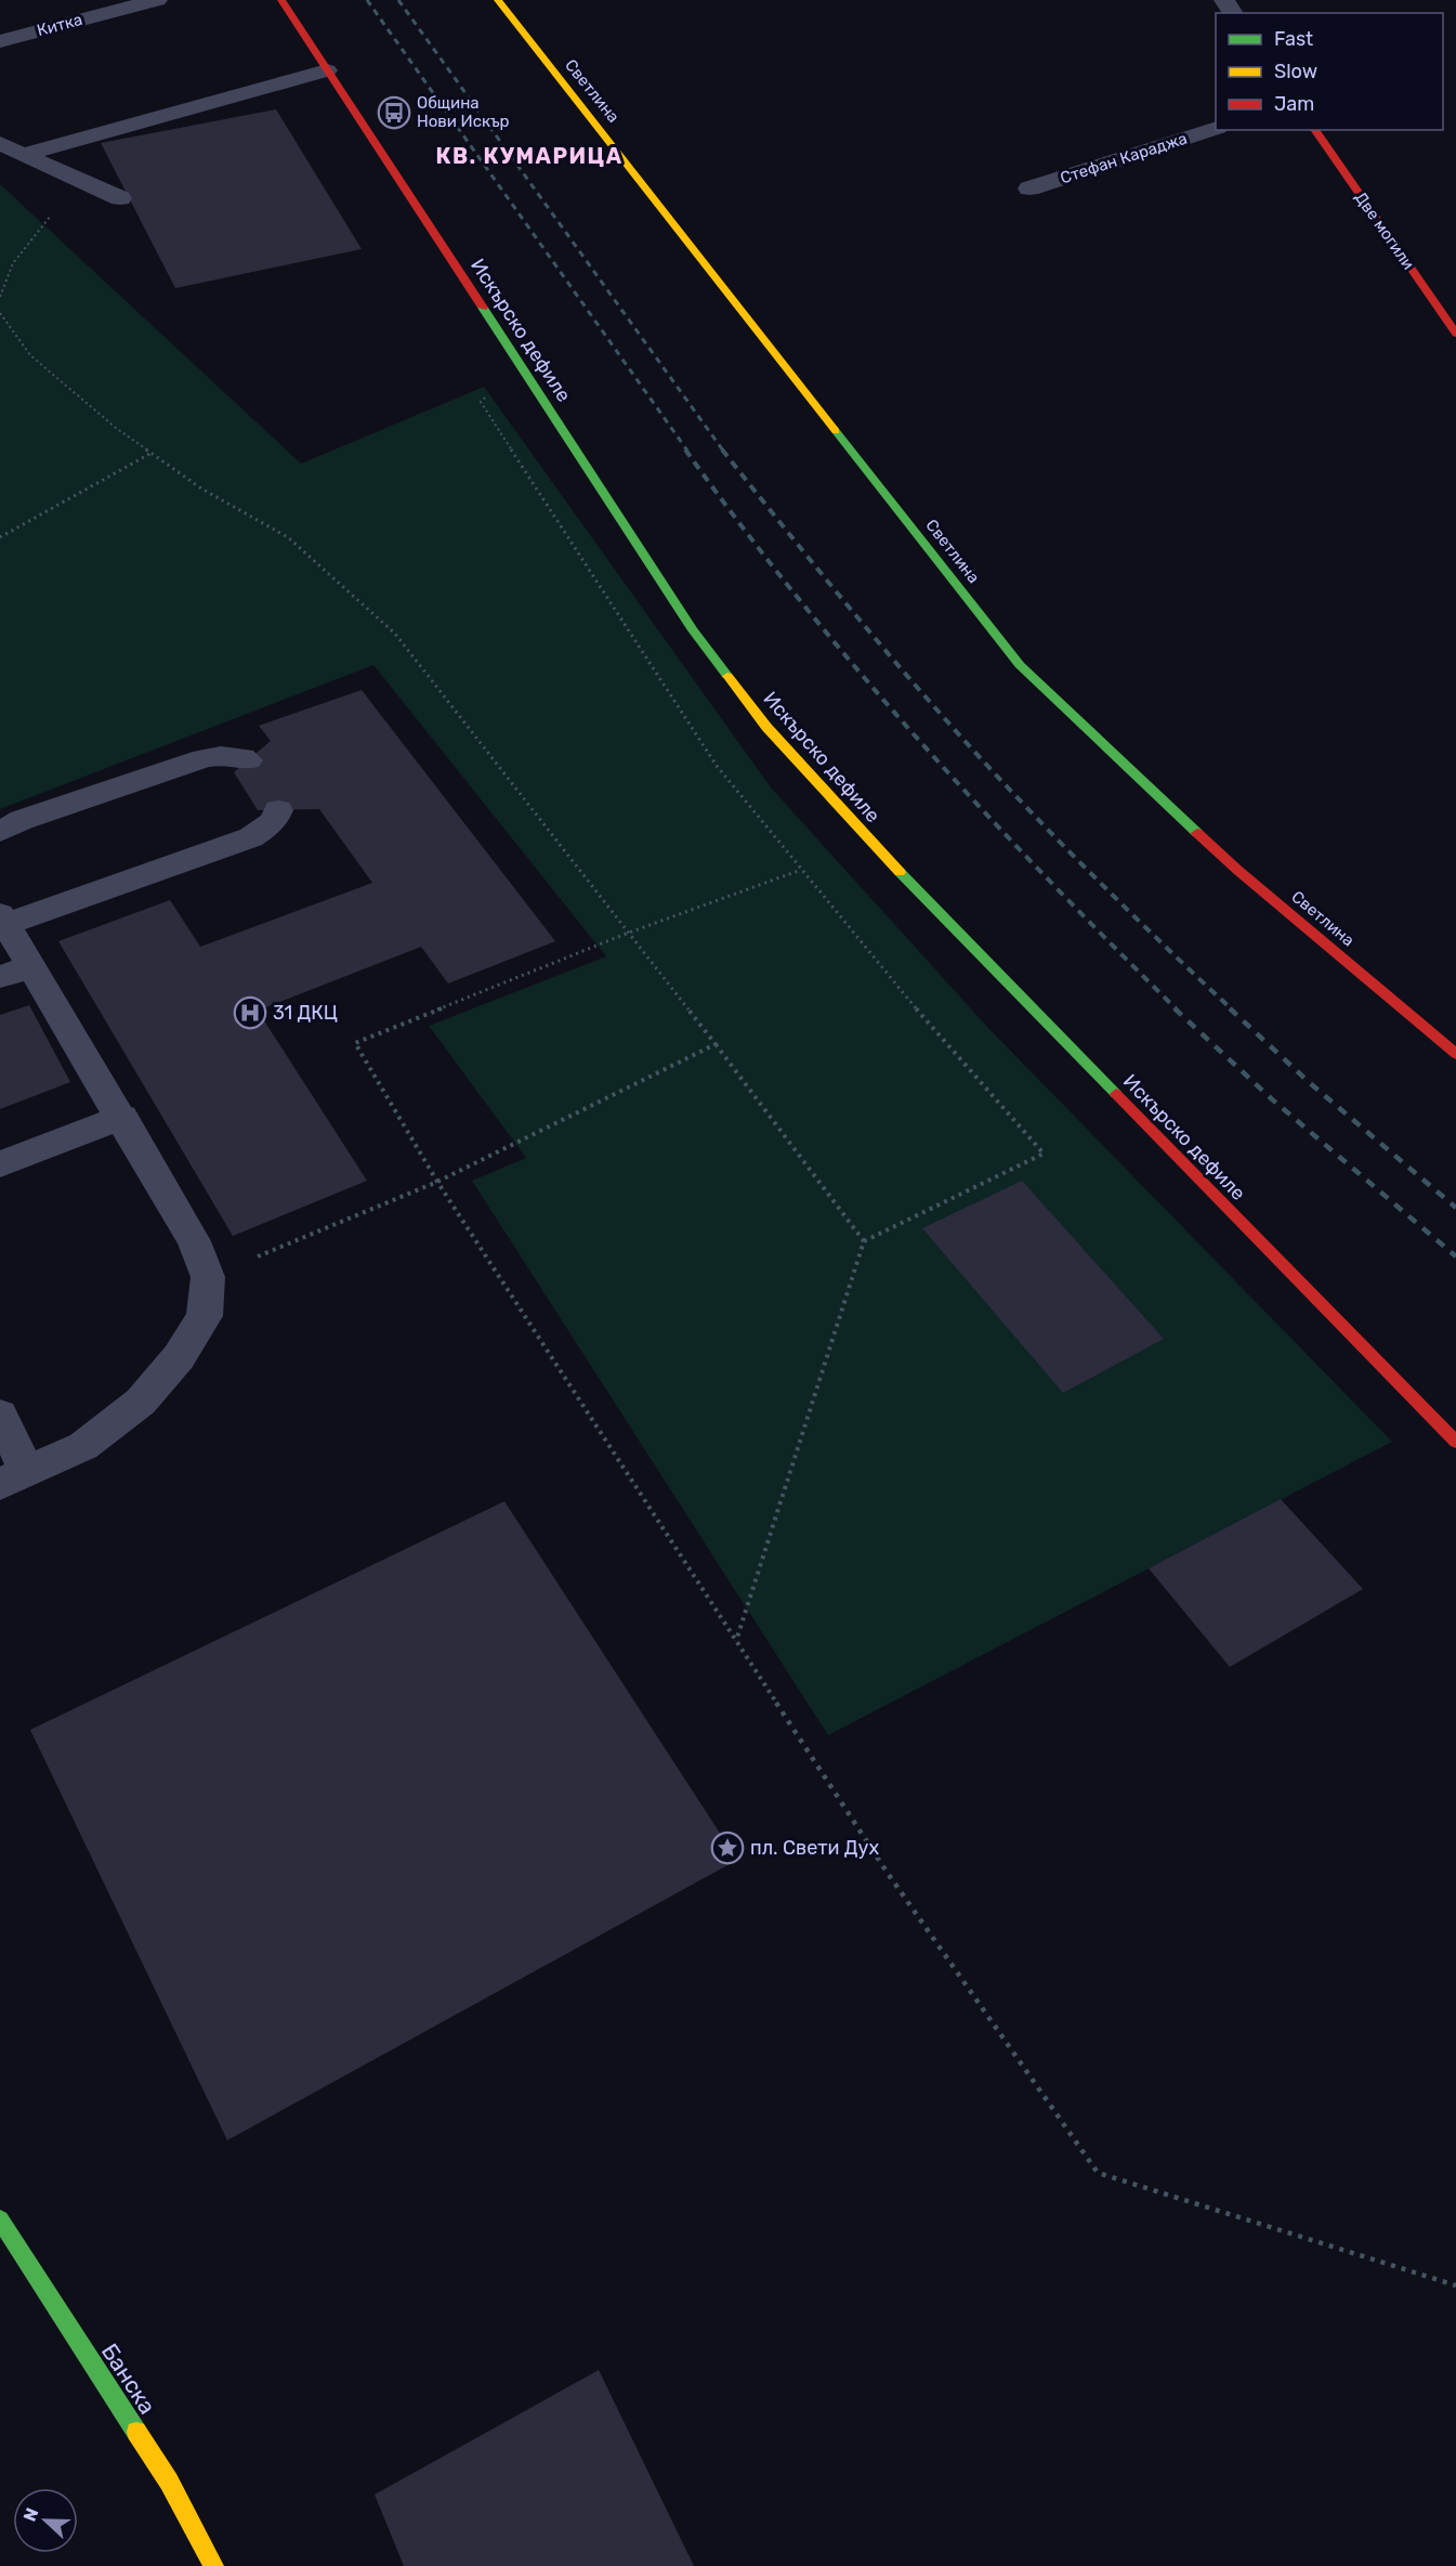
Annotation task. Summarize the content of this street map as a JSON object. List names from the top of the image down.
{
  "streets": {
    "street": [
      "Китка",
      "Светлина",
      "Стефан Караджа",
      "Две могили",
      "Искърско дефиле",
      "Банска"
    ]
  },
  "districts": ["КВ. КУМАРИЦА"],
  "places": {
    "bus stop": ["Община Нови Искър"],
    "hospital": ["31 ДКЦ"],
    "place": ["пл. Свети Дух"]
  },
  "legend": ["Fast", "Slow", "Jam"],
  "north": "left"
}
